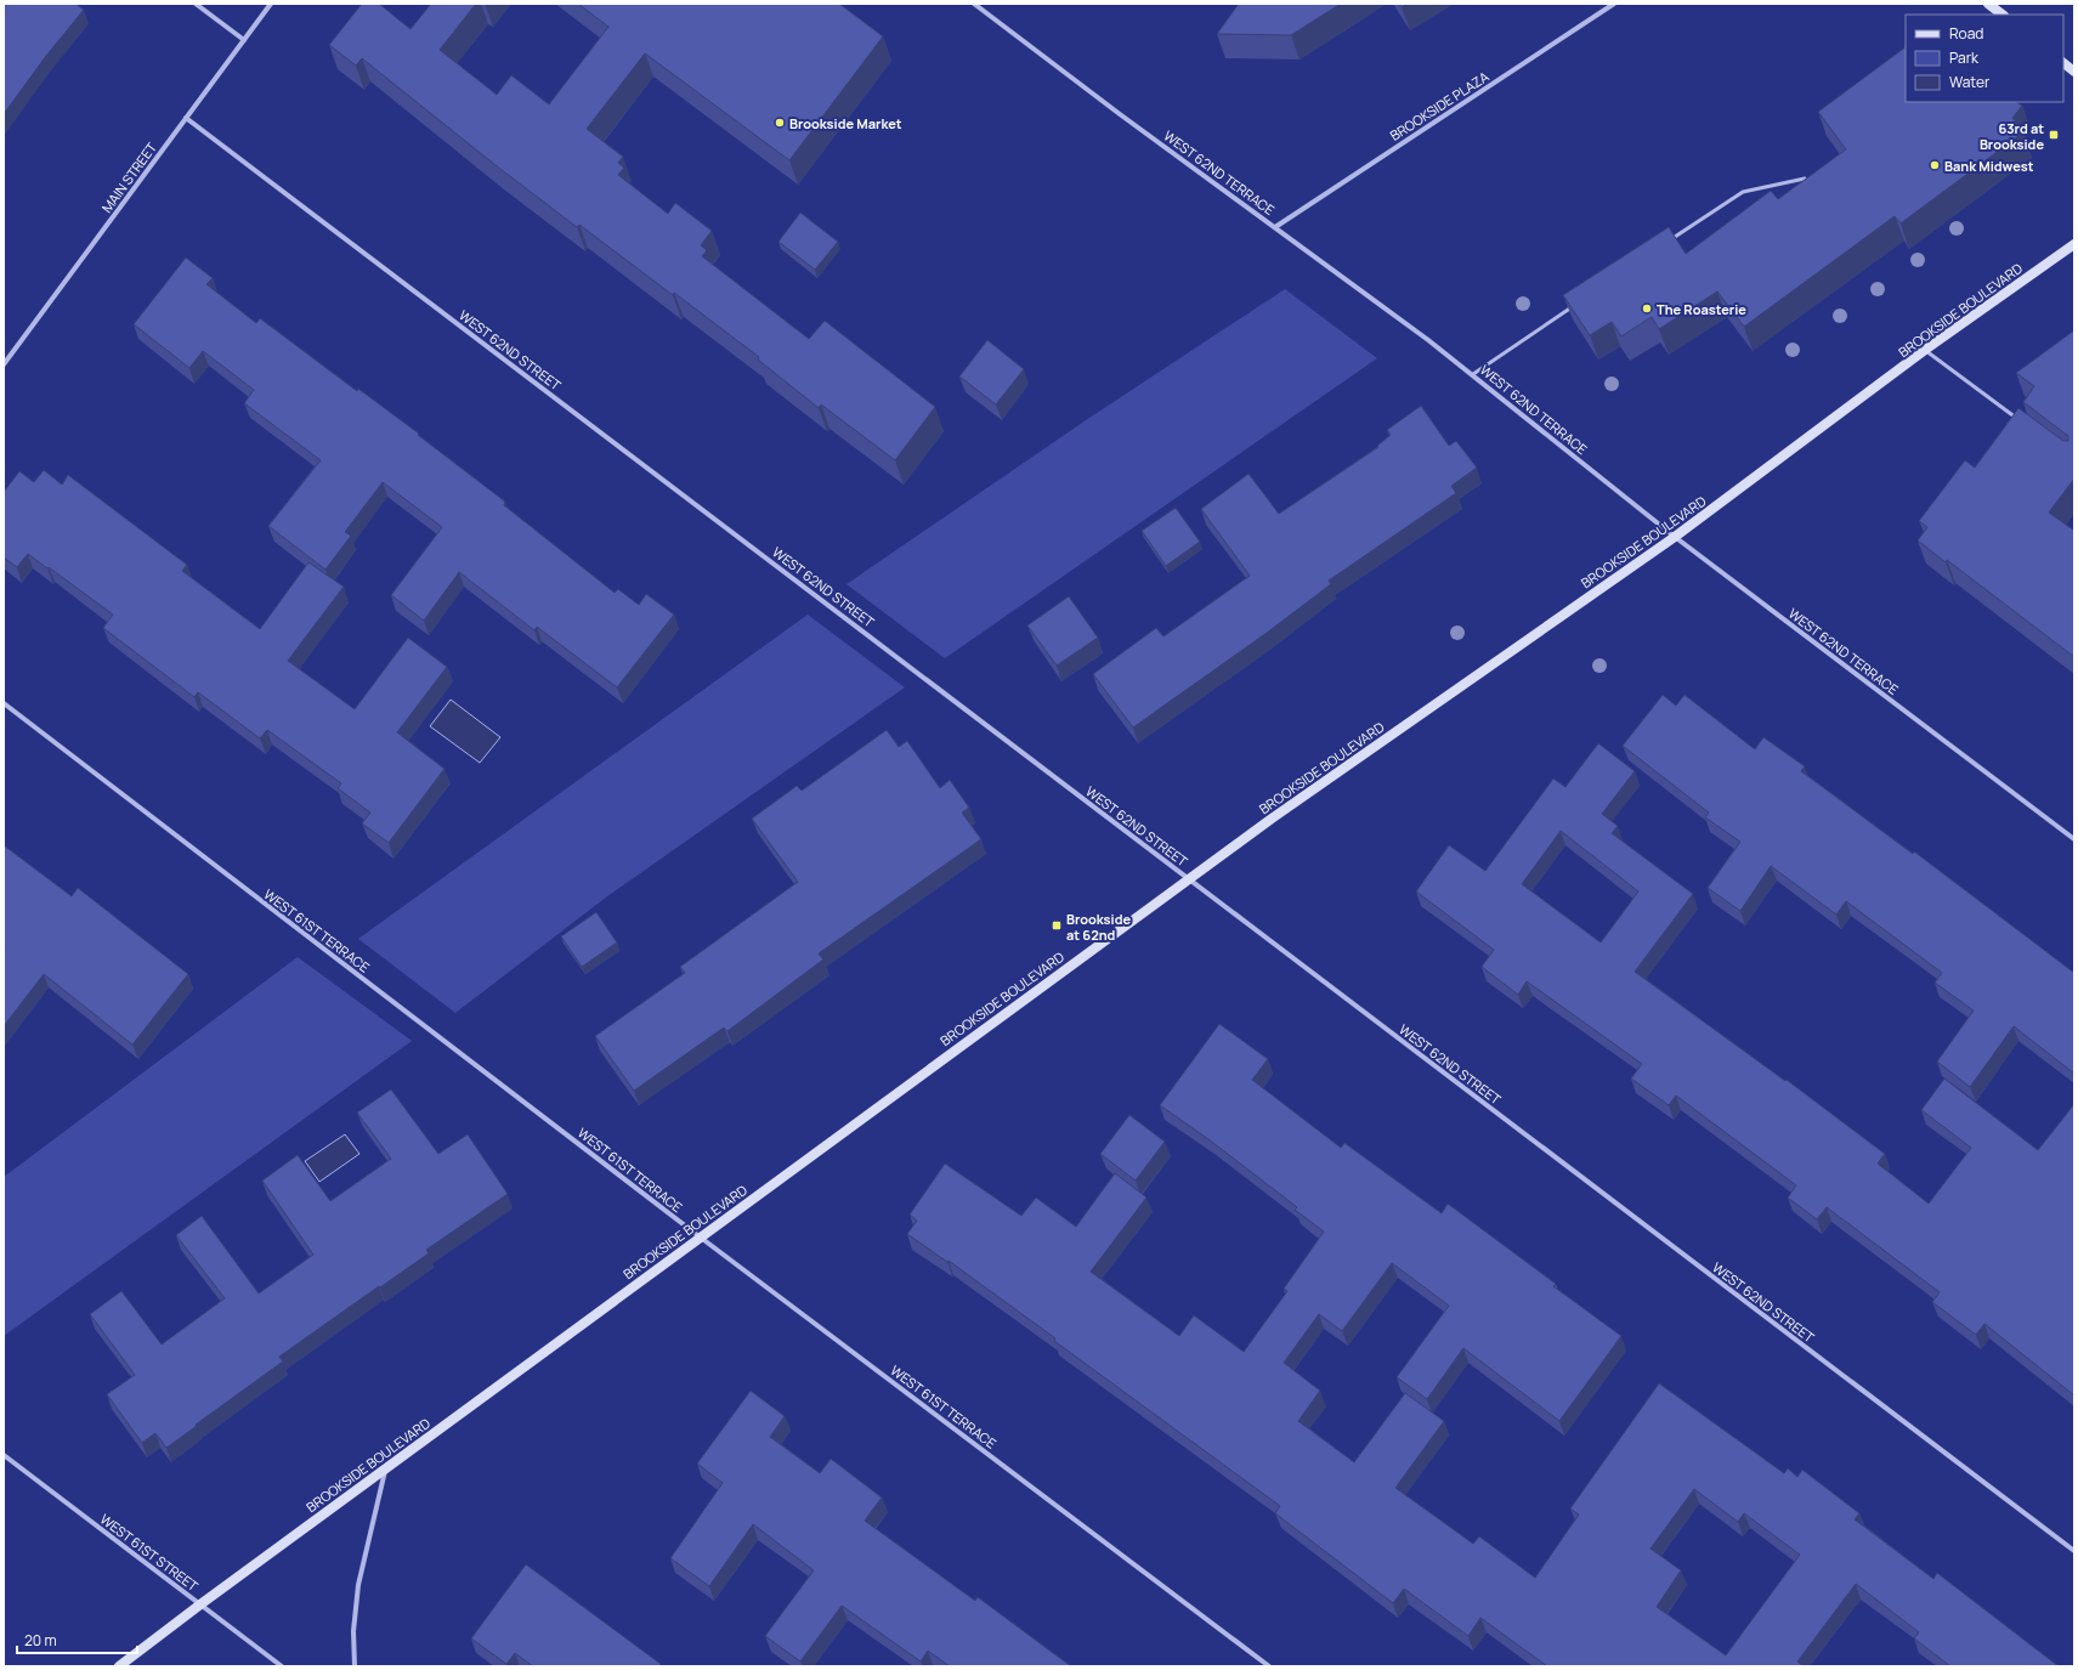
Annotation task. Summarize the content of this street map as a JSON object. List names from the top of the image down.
{
  "streets": {
    "main road": ["BROOKSIDE BOULEVARD"],
    "street": [
      "BROOKSIDE PLAZA",
      "WEST 62ND TERRACE",
      "MAIN STREET",
      "WEST 62ND STREET",
      "WEST 61ST TERRACE",
      "WEST 61ST STREET"
    ]
  },
  "crossings": [
    ["BROOKSIDE PLAZA", "WEST 62ND TERRACE"],
    ["WEST 62ND TERRACE", "BROOKSIDE BOULEVARD"],
    ["MAIN STREET", "WEST 62ND STREET"],
    ["BROOKSIDE BOULEVARD", "WEST 62ND STREET"],
    ["BROOKSIDE BOULEVARD", "WEST 61ST TERRACE"],
    ["BROOKSIDE BOULEVARD", "WEST 61ST STREET"]
  ],
  "places": {
    "other": ["Brookside Market", "Bank Midwest", "The Roasterie"],
    "transit": ["63rd at Brookside", "Brookside at 62nd"]
  },
  "legend": ["Road", "Park", "Water"],
  "scale_bar": "20 m"
}
